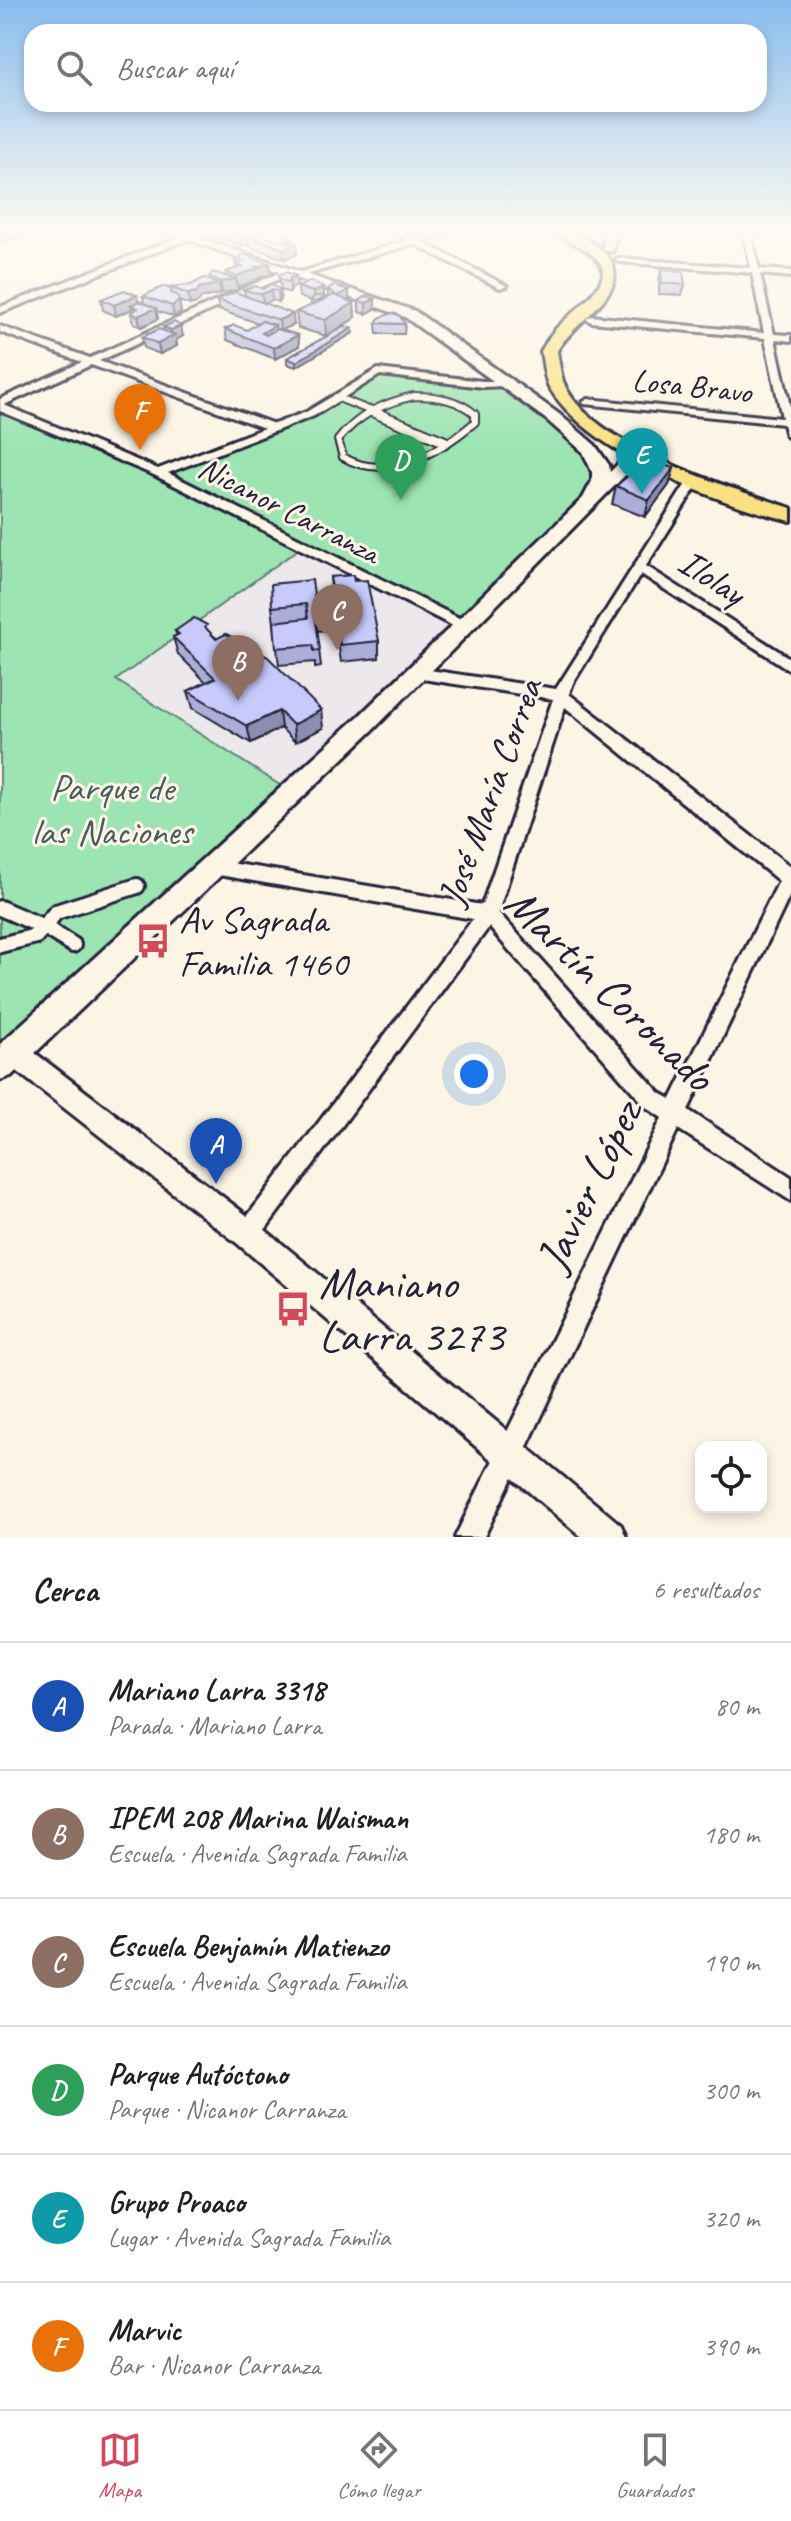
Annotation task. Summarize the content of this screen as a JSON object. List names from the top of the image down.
{
  "streets": {
    "street": [
      "Losa Bravo",
      "Nicanor Carranza",
      "Ilolay",
      "José María Correa",
      "Martín Coronado",
      "Javier López"
    ]
  },
  "crossings": [
    ["Ilolay", "José María Correa"],
    ["José María Correa", "Martín Coronado"],
    ["Martín Coronado", "Javier López"]
  ],
  "parks": ["Parque de las Naciones"],
  "places": {
    "bus stop": ["Av Sagrada Familia 1460", "Maniano Larra 3273"]
  },
  "page": {
    "search": "Buscar aquí",
    "pins": [
      "F",
      "E",
      "D",
      "C",
      "B",
      "A"
    ],
    "heading": ["Cerca", "6 resultados"],
    "list": [
      {
        "mark": "A",
        "name": "Mariano Larra 3318",
        "note": "Parada · Mariano Larra",
        "value": "80 m"
      },
      {
        "mark": "B",
        "name": "IPEM 208 Marina Waisman",
        "note": "Escuela · Avenida Sagrada Familia",
        "value": "180 m"
      },
      {
        "mark": "C",
        "name": "Escuela Benjamín Matienzo",
        "note": "Escuela · Avenida Sagrada Familia",
        "value": "190 m"
      },
      {
        "mark": "D",
        "name": "Parque Autóctono",
        "note": "Parque · Nicanor Carranza",
        "value": "300 m"
      },
      {
        "mark": "E",
        "name": "Grupo Proaco",
        "note": "Lugar · Avenida Sagrada Familia",
        "value": "320 m"
      },
      {
        "mark": "F",
        "name": "Marvic",
        "note": "Bar · Nicanor Carranza",
        "value": "390 m"
      }
    ],
    "nav": ["Mapa", "Cómo llegar", "Guardados"]
  }
}
